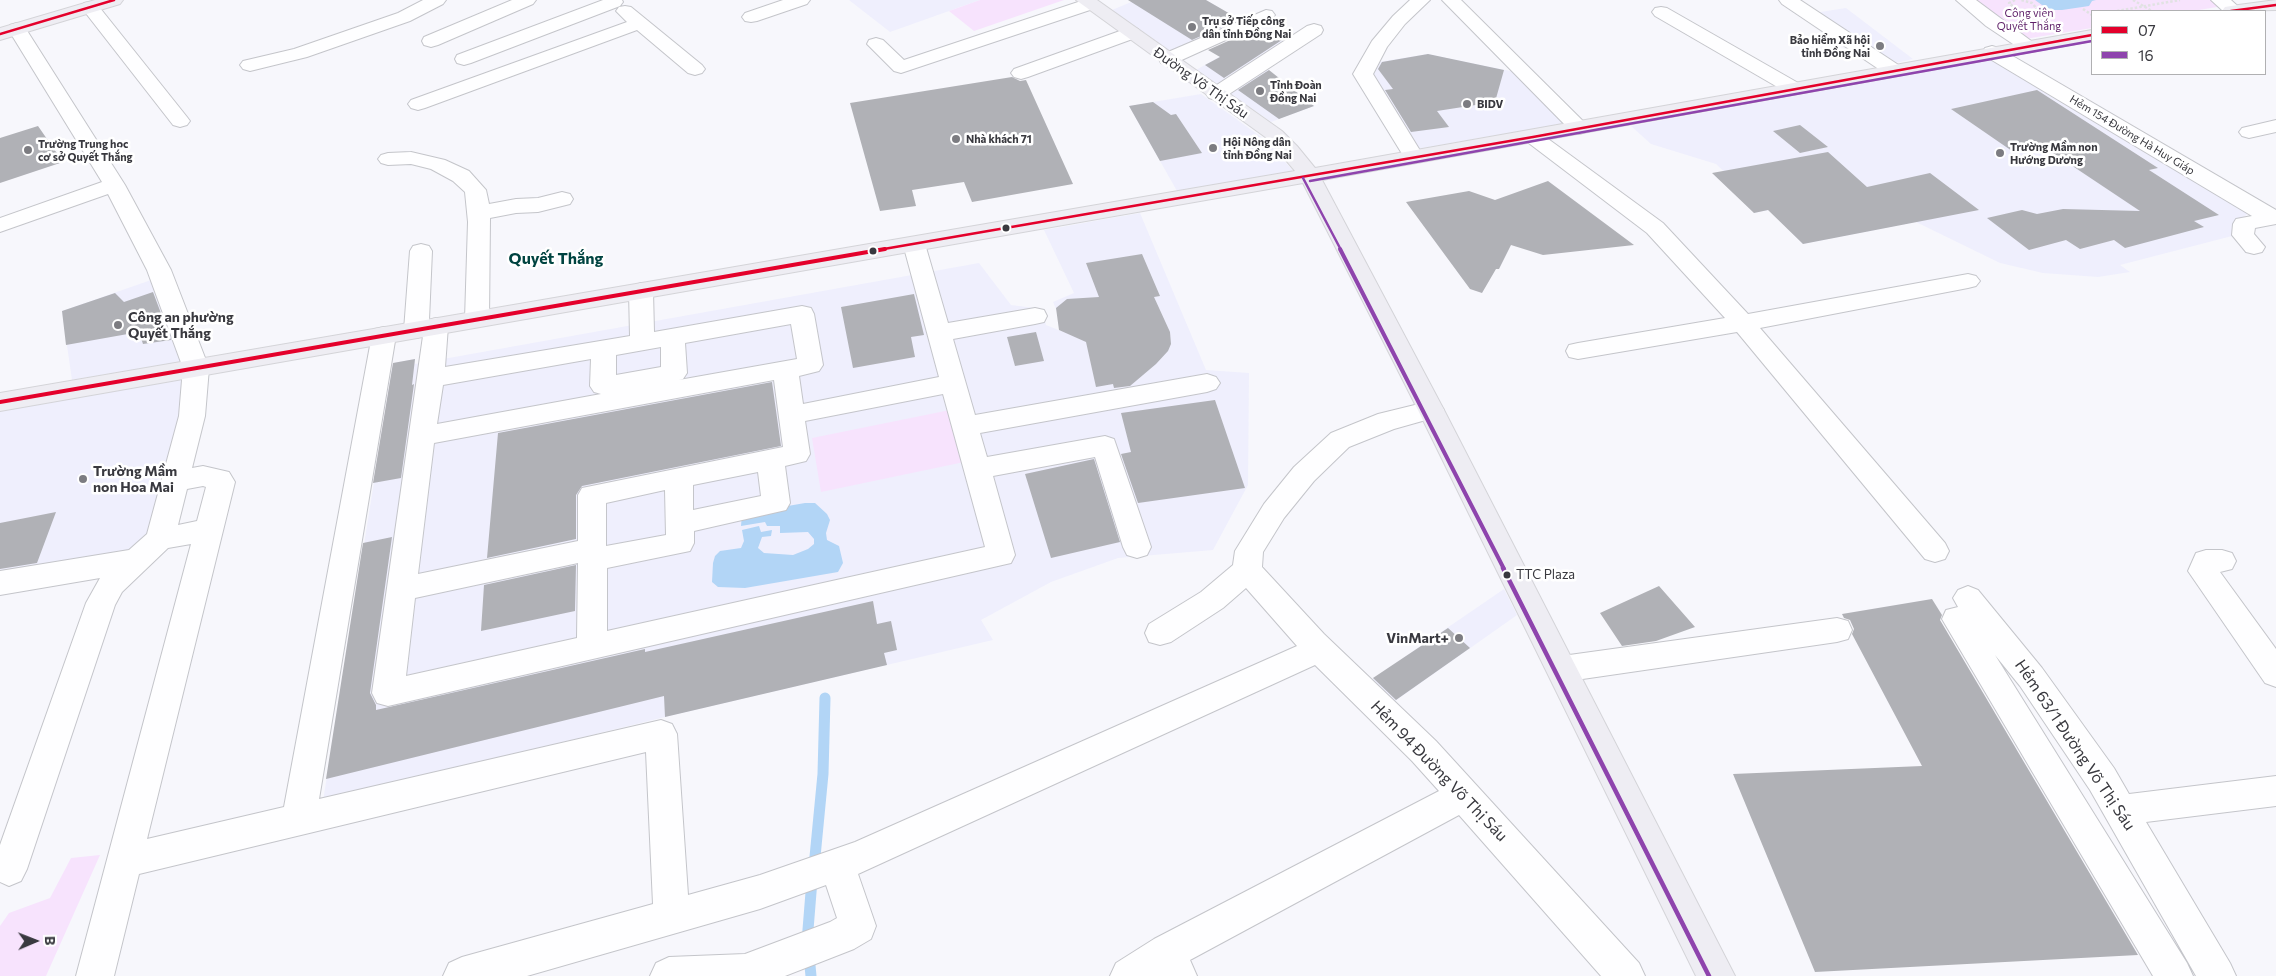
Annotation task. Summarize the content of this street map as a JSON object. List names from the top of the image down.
{
  "streets": {
    "main road": ["Đường Võ Thị Sáu"],
    "street": ["Hẻm 154 Đường Hà Huy Giáp", "Hẻm 63/1 Đường Võ Thị Sáu", "Hẻm 94 Đường Võ Thị Sáu"]
  },
  "districts": ["Quyết Thắng"],
  "parks": ["Công viên Quyết Thắng"],
  "places": [
    "Trụ sở Tiếp công dân tỉnh Đồng Nai",
    "Bảo hiểm Xã hội tỉnh Đồng Nai",
    "Tỉnh Đoàn Đồng Nai",
    "BIDV",
    "Nhà khách 71",
    "Hội Nông dân tỉnh Đồng Nai",
    "Trường Trung học cơ sở Quyết Thắng",
    "Trường Mầm non Hướng Dương",
    "Công an phường Quyết Thắng",
    "Trường Mầm non Hoa Mai",
    "TTC Plaza",
    "VinMart+"
  ],
  "lines": ["transit line 07", "transit line 16"],
  "legend": ["07", "16"],
  "north": "right"
}
